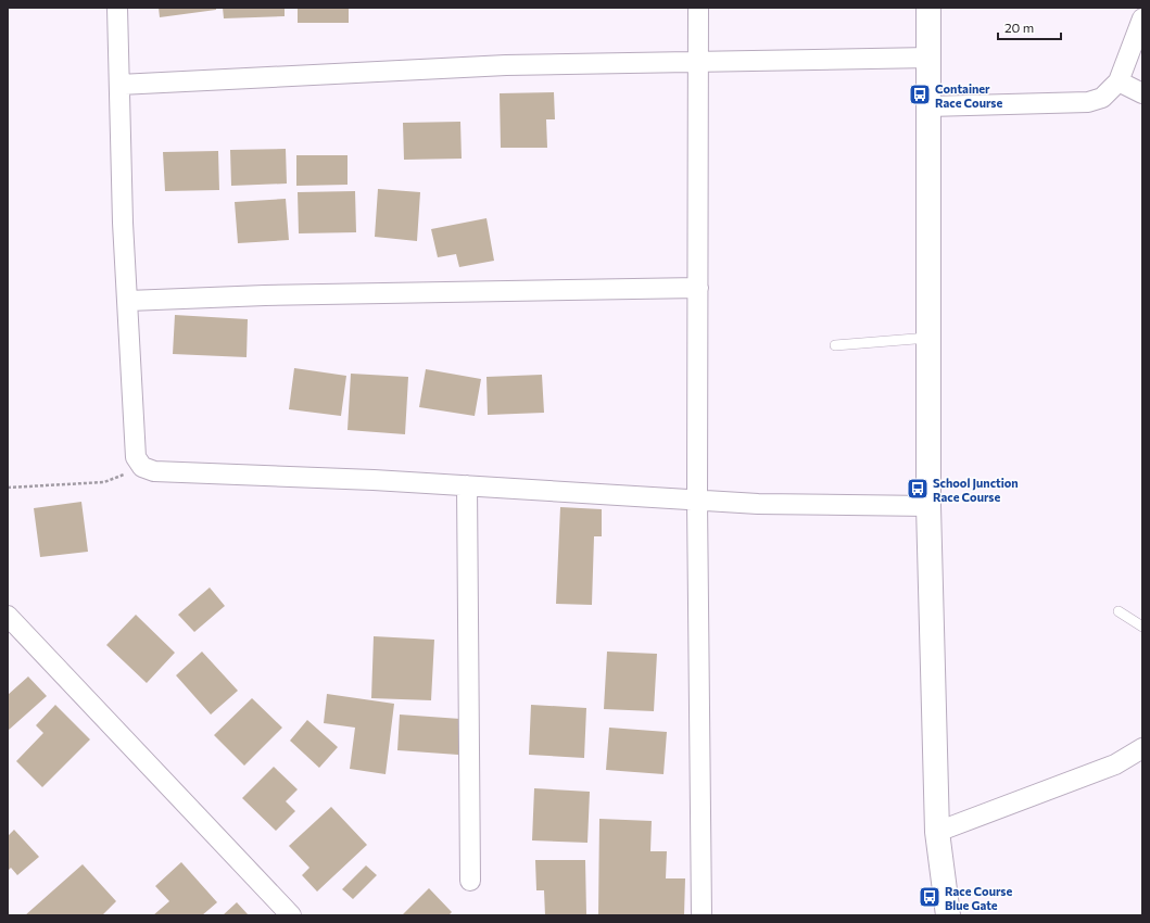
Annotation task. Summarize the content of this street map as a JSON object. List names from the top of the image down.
{
  "places": {
    "bus stop": ["Container Race Course", "School Junction Race Course", "Race Course Blue Gate"]
  },
  "scale_bar": "20 m"
}
